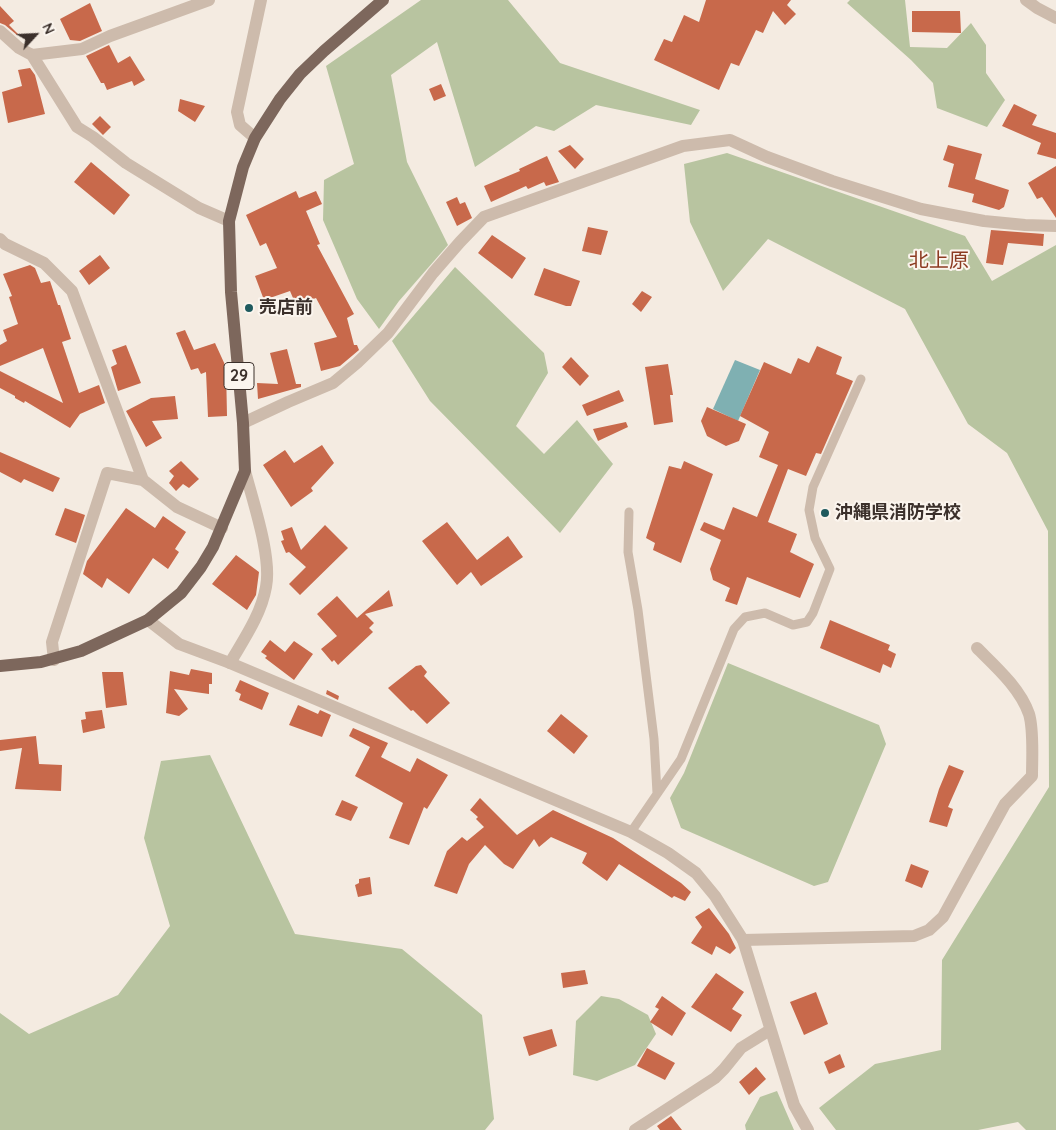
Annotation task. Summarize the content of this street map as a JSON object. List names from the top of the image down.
{
  "streets": {
    "main road": ["29"]
  },
  "districts": ["北上原"],
  "places": ["売店前", "沖縄県消防学校"],
  "north": "top right"
}
